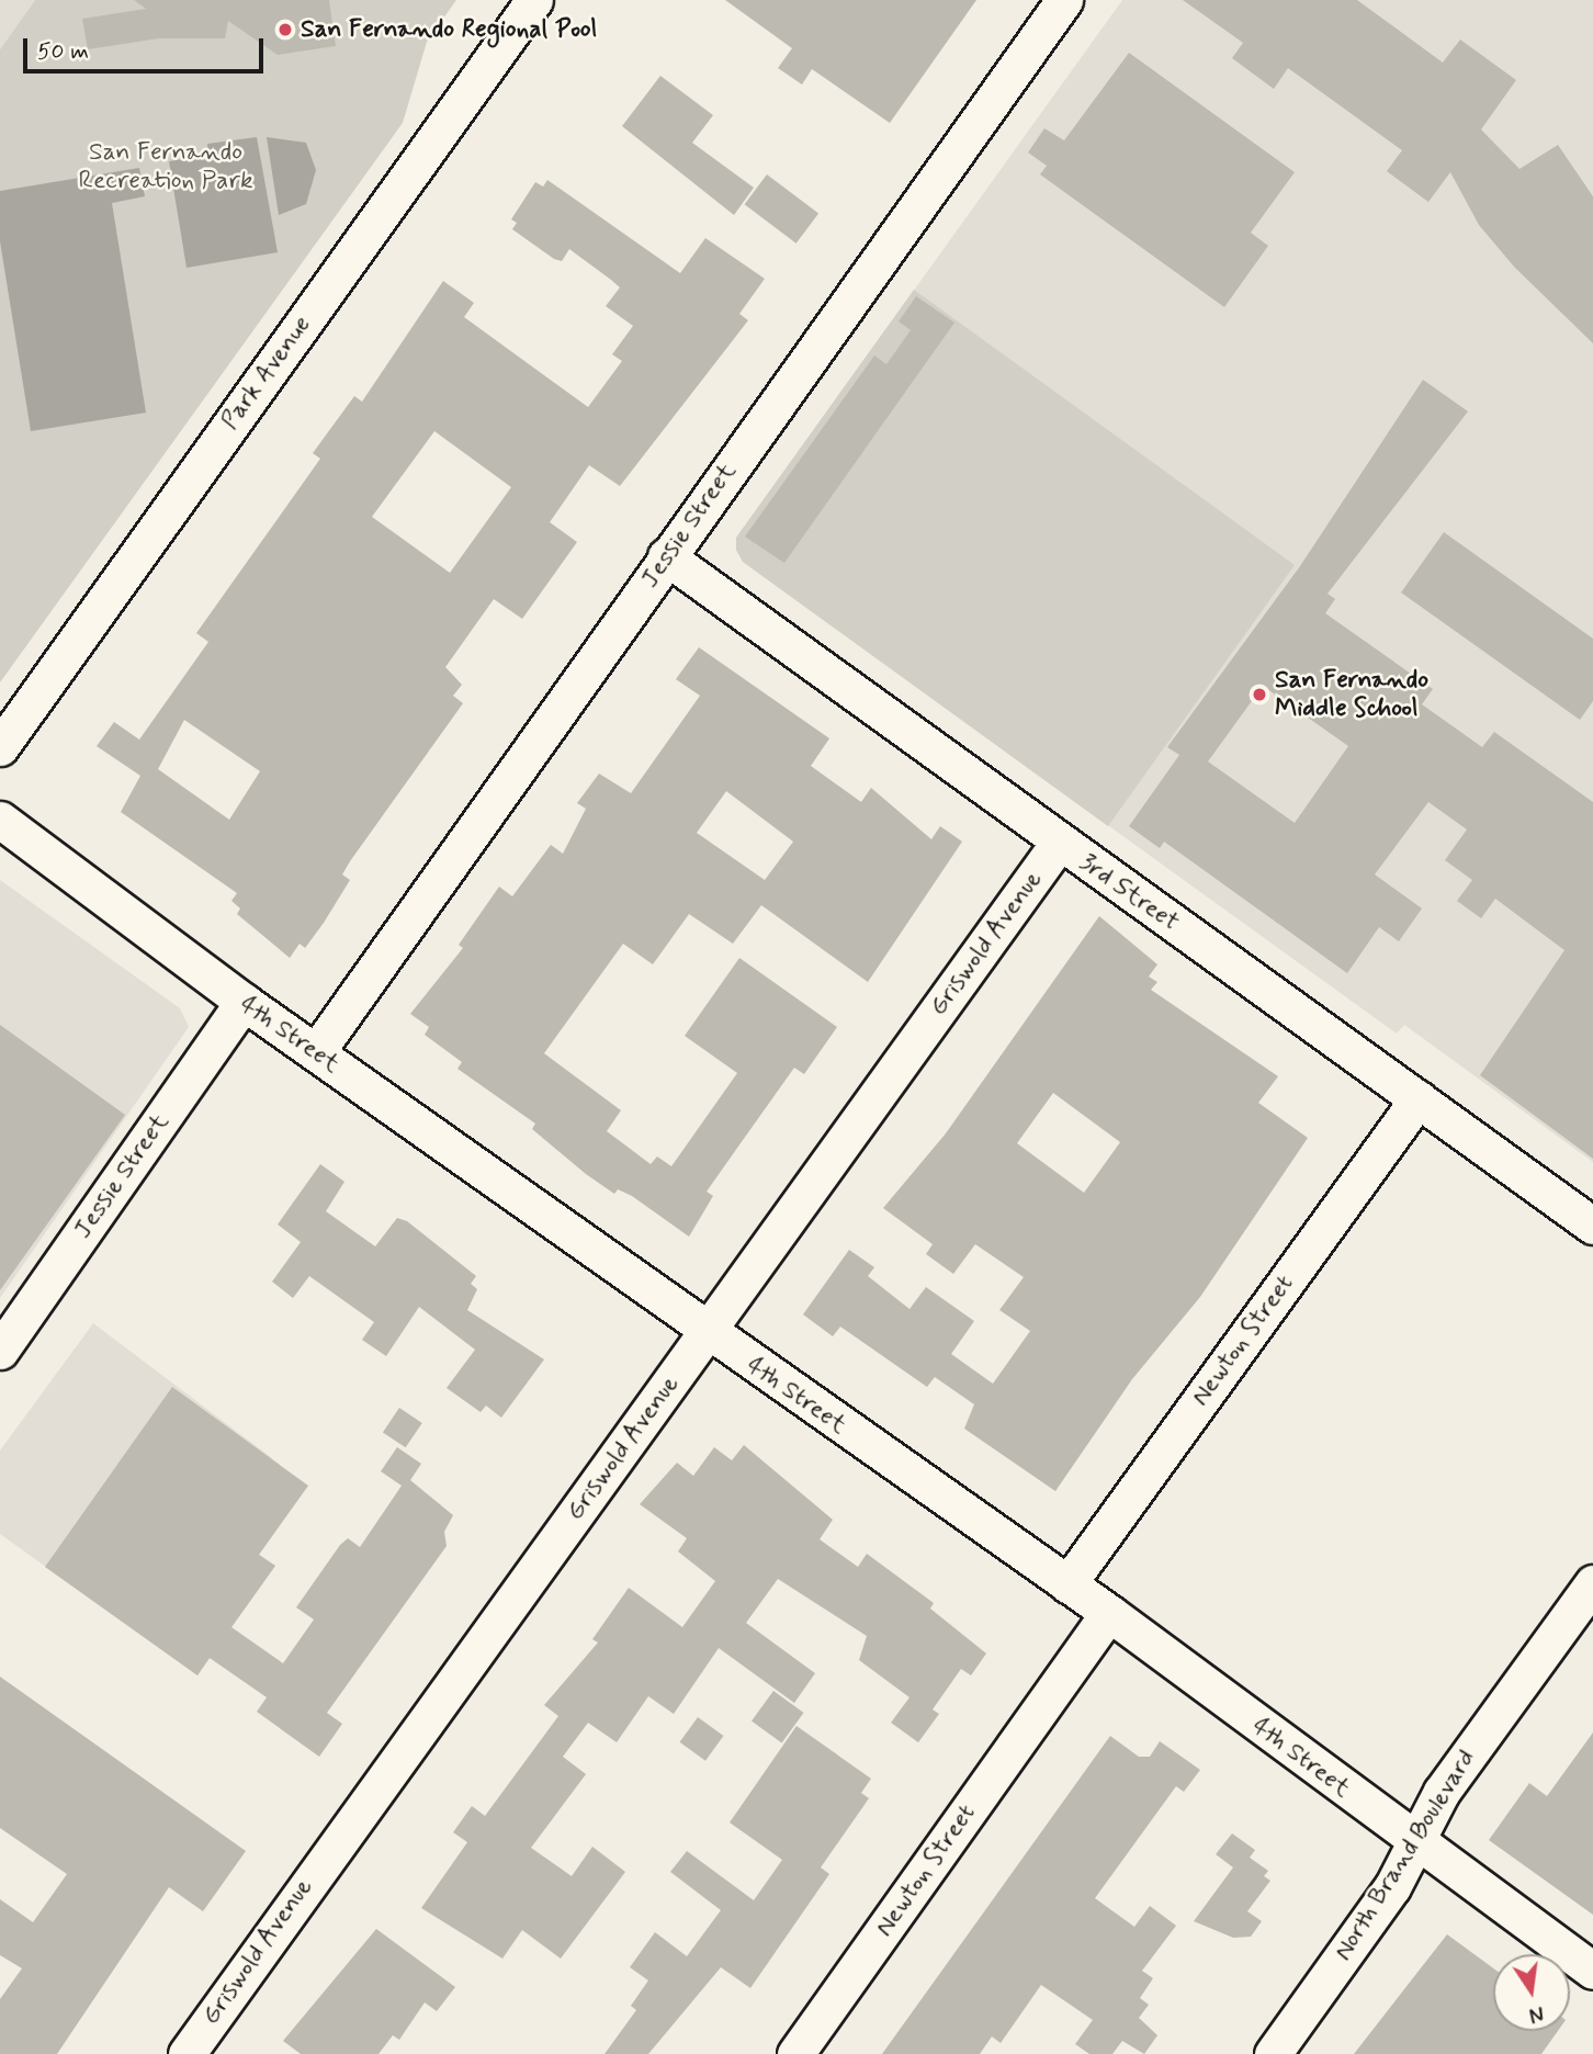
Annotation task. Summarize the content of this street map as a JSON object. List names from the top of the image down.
{
  "streets": {
    "street": [
      "Park Avenue",
      "Jessie Street",
      "3rd Street",
      "Griswold Avenue",
      "4th Street",
      "Newton Street",
      "North Brand Boulevard"
    ]
  },
  "crossings": [
    ["Jessie Street", "3rd Street"],
    ["Jessie Street", "4th Street"],
    ["3rd Street", "Griswold Avenue"],
    ["3rd Street", "Newton Street"],
    ["Griswold Avenue", "4th Street"],
    ["4th Street", "Newton Street"],
    ["4th Street", "North Brand Boulevard"]
  ],
  "parks": ["San Fernando Recreation Park"],
  "places": ["San Fernando Regional Pool", "San Fernando Middle School"],
  "scale_bar": "50 m",
  "north": "bottom"
}
